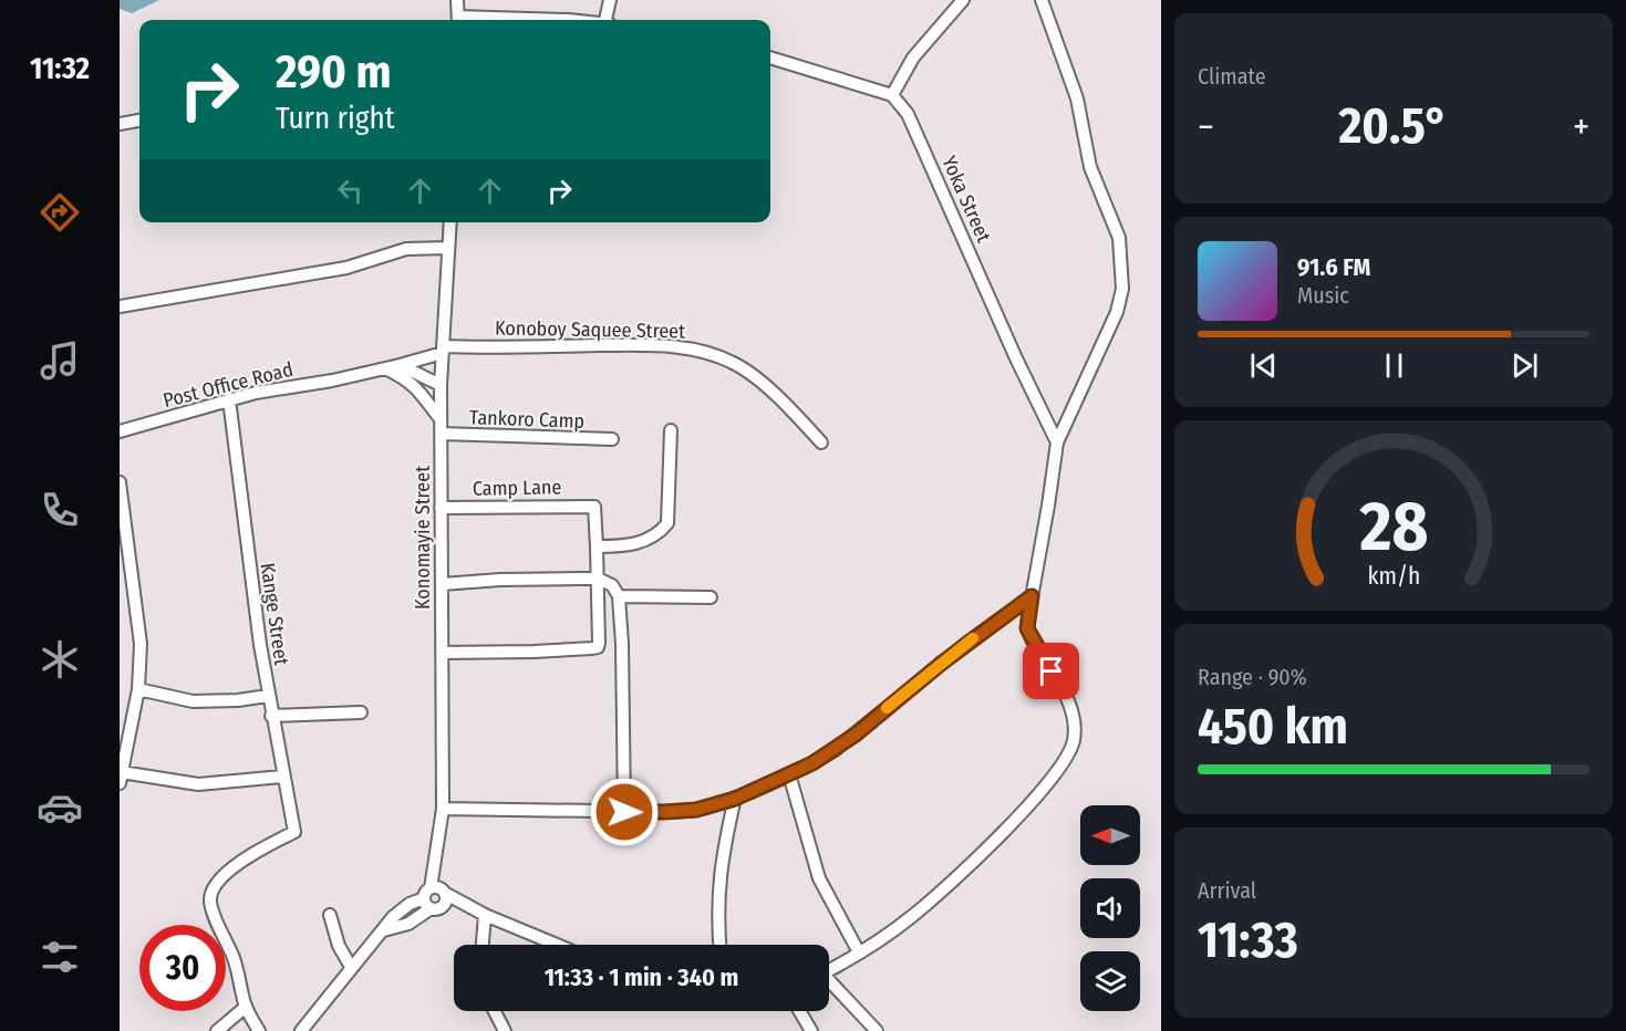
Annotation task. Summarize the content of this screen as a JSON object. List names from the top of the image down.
{
  "streets": {
    "street": [
      "Yoka Street",
      "Konoboy Saquee Street",
      "Post Office Road",
      "Tankoro Camp",
      "Camp Lane",
      "Konomayie Street",
      "Kange Street"
    ]
  },
  "crossings": [
    ["Konoboy Saquee Street", "Post Office Road"],
    ["Konoboy Saquee Street", "Konomayie Street"],
    ["Post Office Road", "Konomayie Street"],
    ["Post Office Road", "Kange Street"],
    ["Tankoro Camp", "Konomayie Street"],
    ["Camp Lane", "Konomayie Street"]
  ],
  "north": "left",
  "page": {
    "tabs": "11:32",
    "tile": [
      "Climate",
      ["Range · 90%", "450 km"],
      ["Arrival", "11:33"]
    ],
    "turn": ["290 m", "Turn right"],
    "heat": ["−", "20.5°", "+"],
    "song": ["91.6 FM", "Music"],
    "limit": "30",
    "trip": "11:33 · 1 min · 340 m",
    "gauge": ["28", "km/h"]
  }
}
